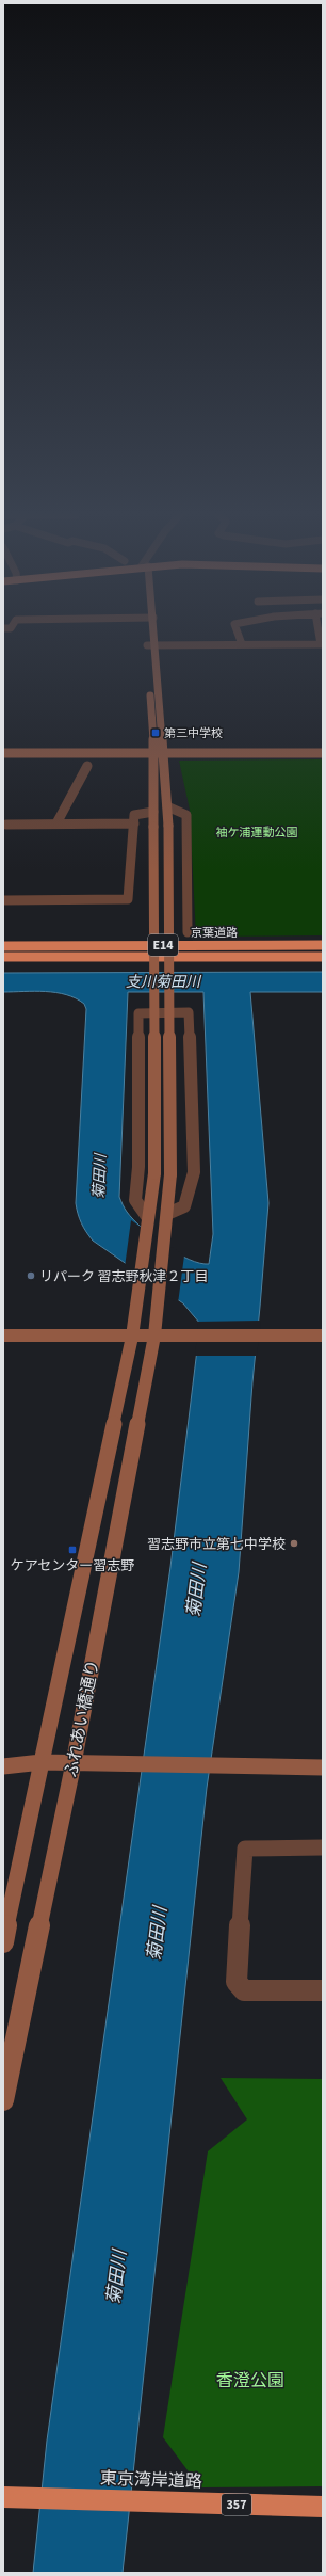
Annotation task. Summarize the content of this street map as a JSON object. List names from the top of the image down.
{
  "streets": {
    "highway": [
      "京葉道路",
      "E14",
      "東京湾岸道路",
      "357"
    ],
    "street": ["ふれあい橋通り"]
  },
  "water": ["支川菊田川", "菊田川"],
  "parks": ["袖ケ浦運動公園", "香澄公園"],
  "places": {
    "transit": ["第三中学校", "ケアセンター習志野"],
    "other": ["リパーク 習志野秋津２丁目", "習志野市立第七中学校"]
  }
}
